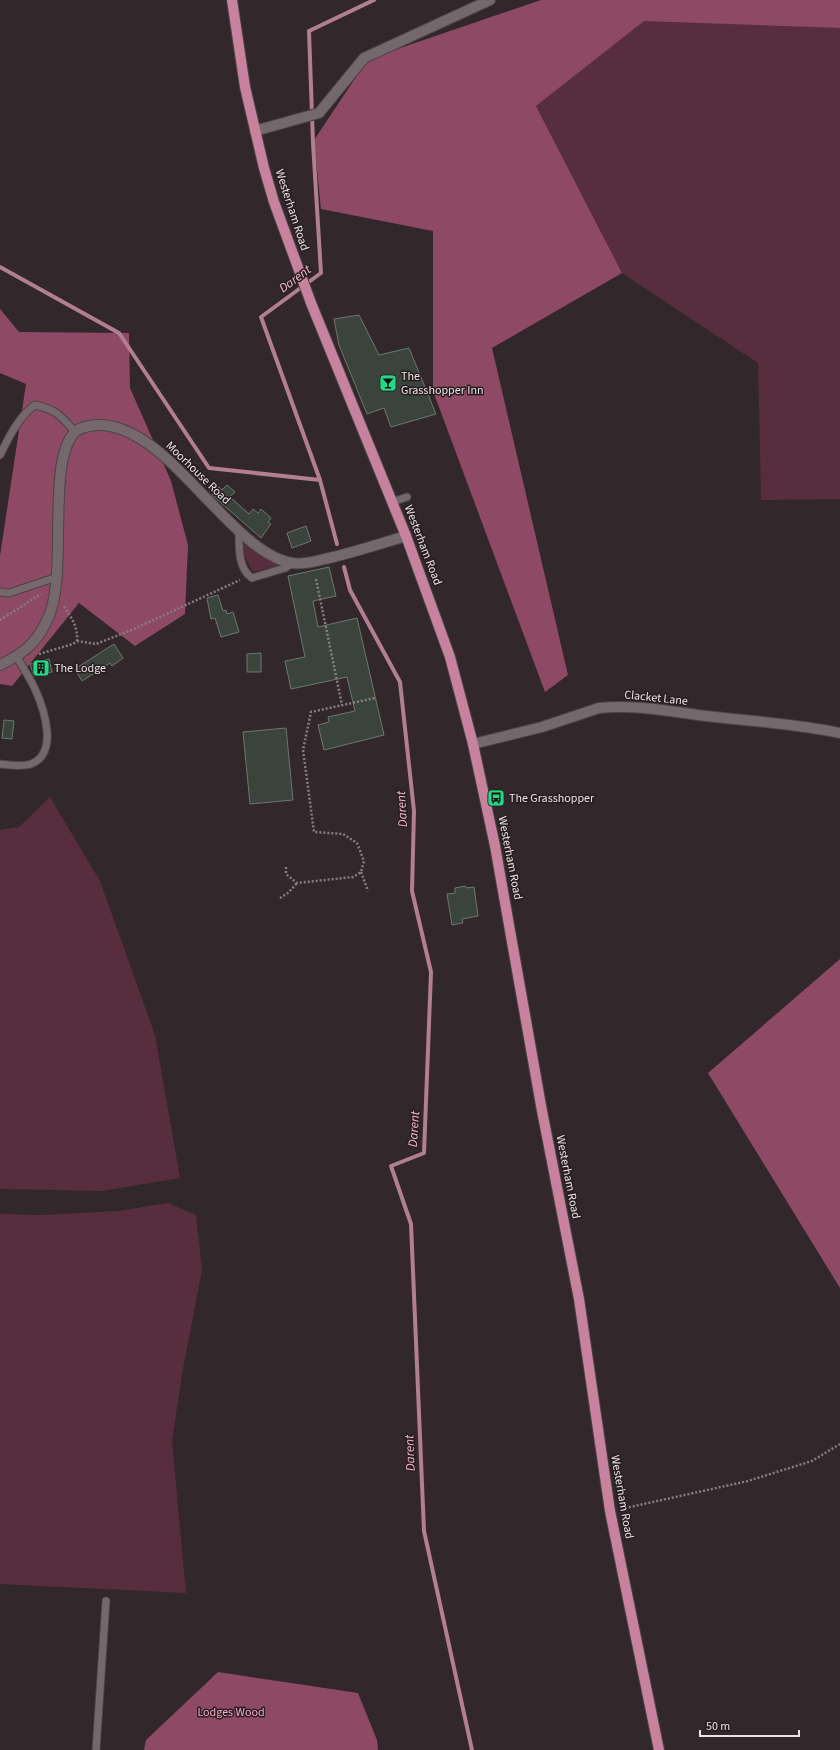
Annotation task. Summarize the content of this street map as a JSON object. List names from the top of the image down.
{
  "streets": {
    "main road": ["Westerham Road"],
    "street": ["Moorhouse Road", "Clacket Lane"]
  },
  "crossings": [
    ["Westerham Road", "Moorhouse Road"],
    ["Westerham Road", "Clacket Lane"]
  ],
  "water": ["Darent"],
  "parks": ["Lodges Wood"],
  "places": {
    "bar": ["The Grasshopper Inn"],
    "building": ["The Lodge"],
    "bus stop": ["The Grasshopper"]
  },
  "scale_bar": "50 m"
}
